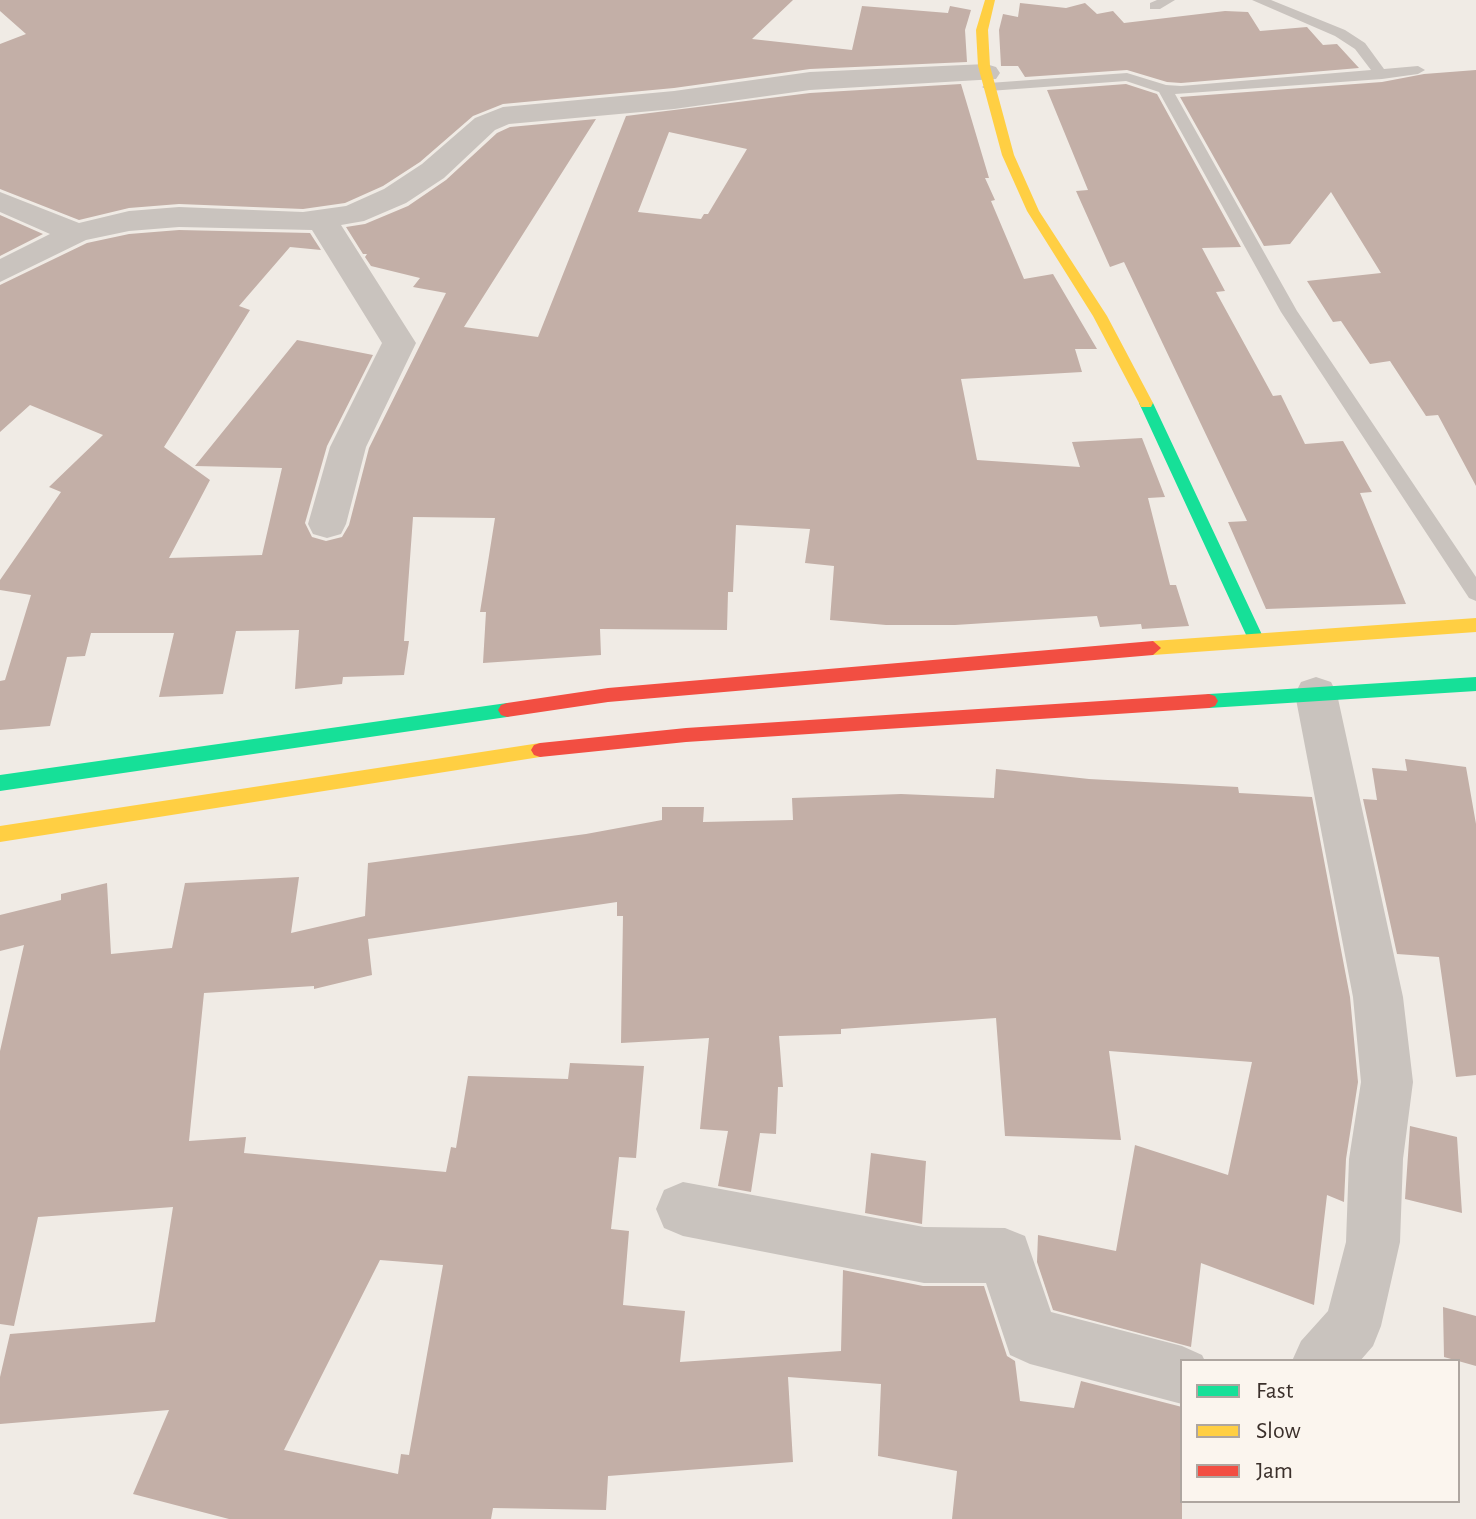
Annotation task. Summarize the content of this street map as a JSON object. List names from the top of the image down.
{
  "legend": ["Fast", "Slow", "Jam"]
}
